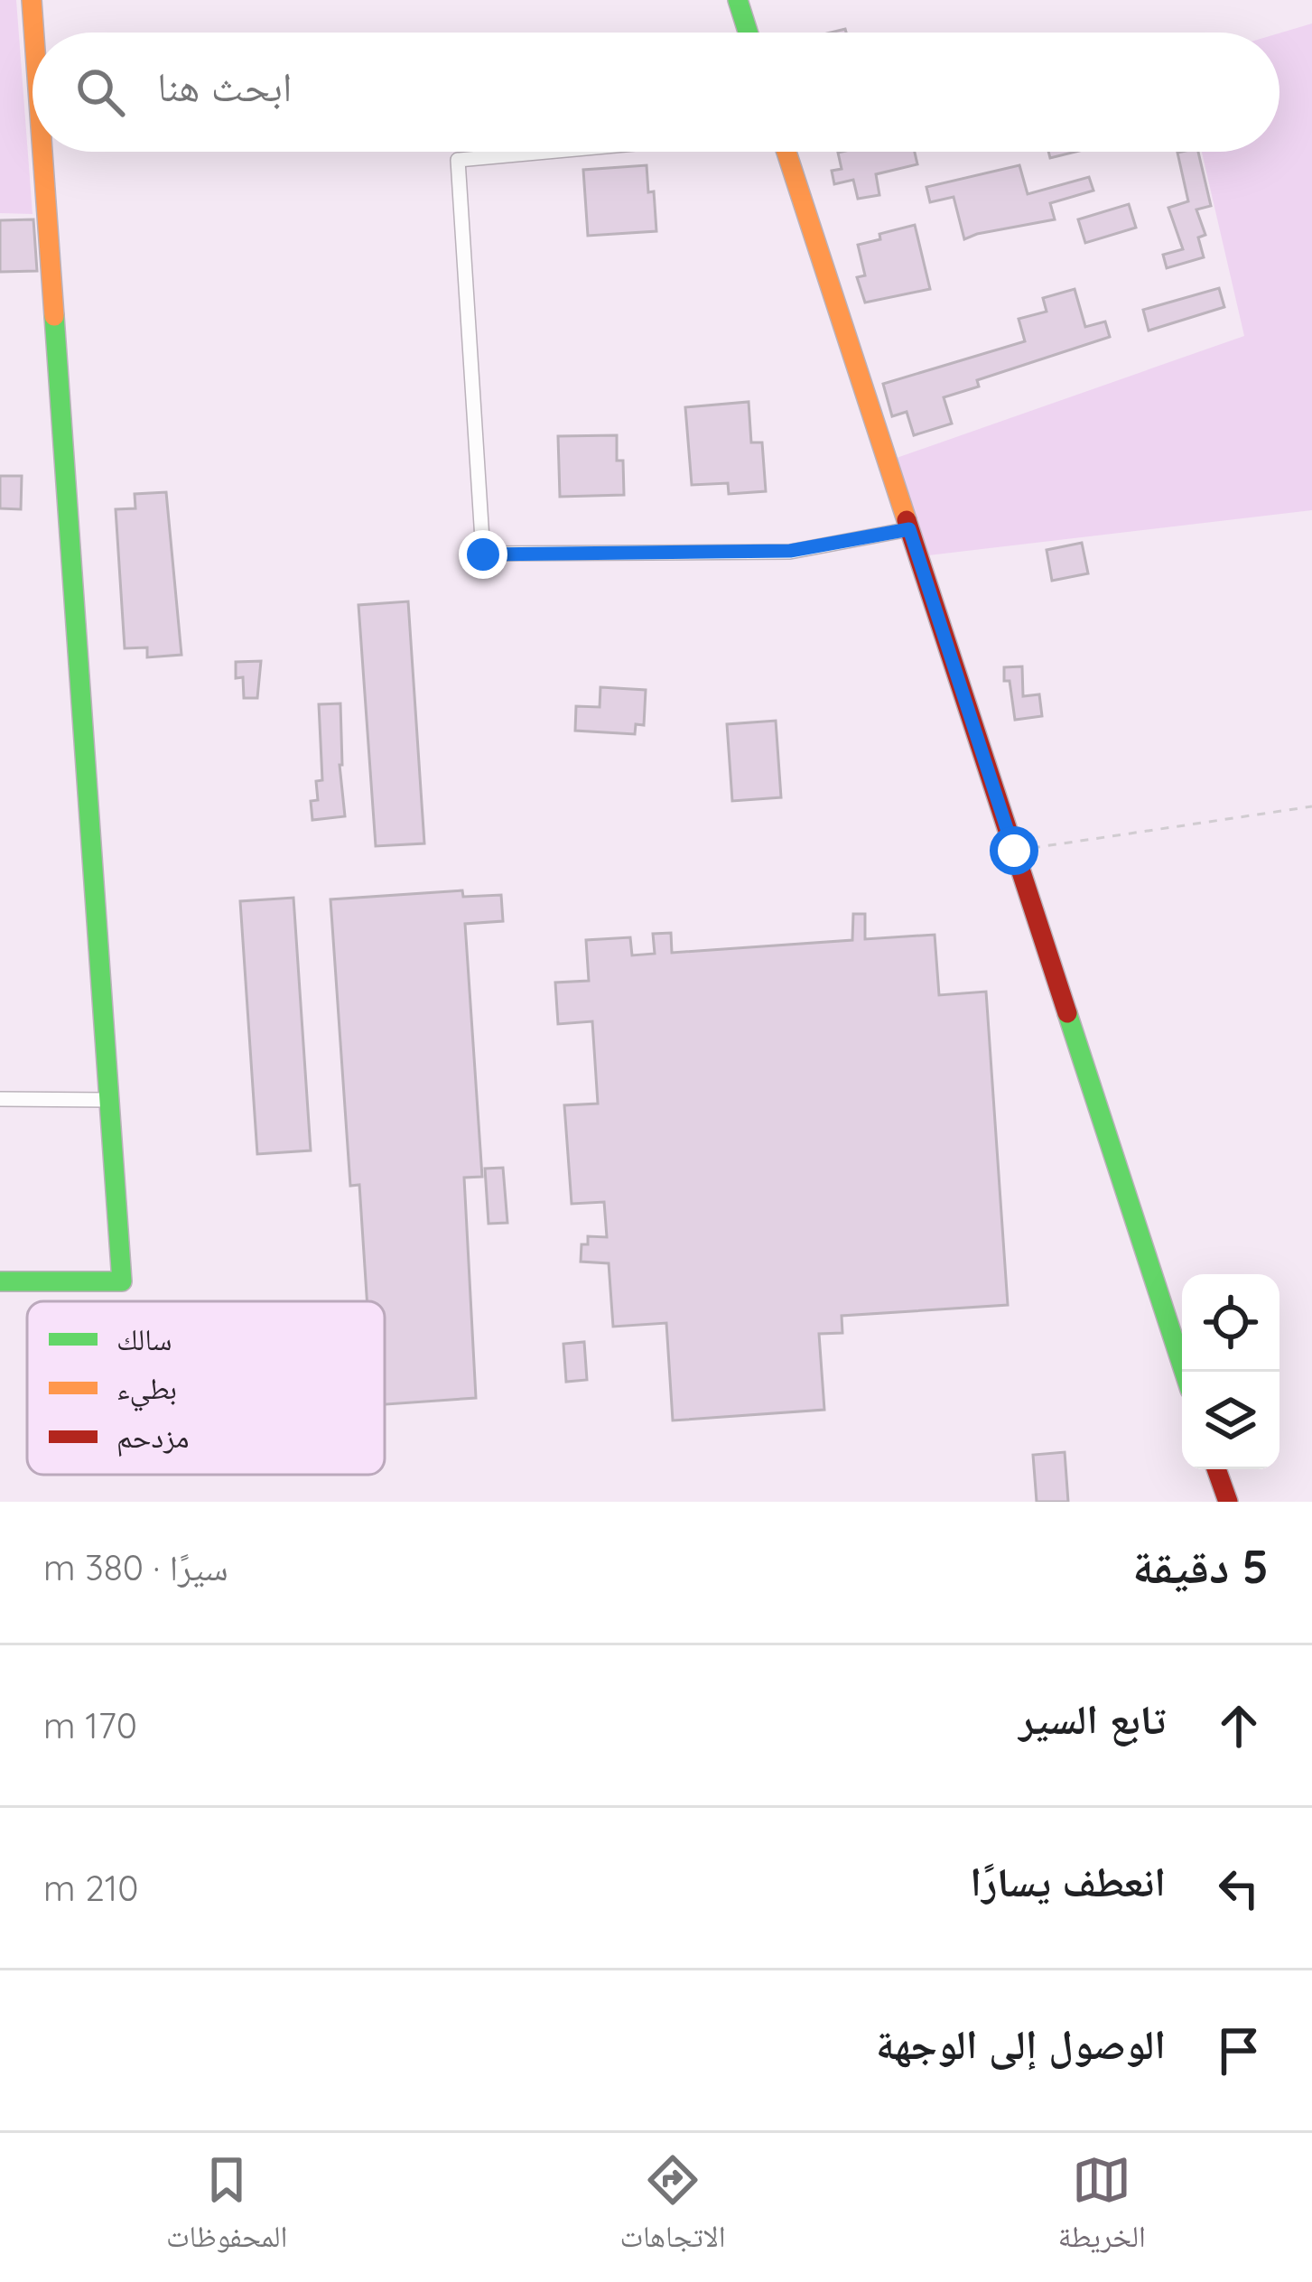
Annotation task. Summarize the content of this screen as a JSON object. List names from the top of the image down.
{
  "legend": ["سالك", "بطيء", "مزدحم"],
  "page": {
    "search": "ابحث هنا",
    "heading": ["5 دقيقة", "سيرًا · 380 m"],
    "list": [
      ["تابع السير", "170 m"],
      ["انعطف يسارًا", "210 m"],
      "الوصول إلى الوجهة"
    ],
    "nav": ["الخريطة", "الاتجاهات", "المحفوظات"]
  }
}
